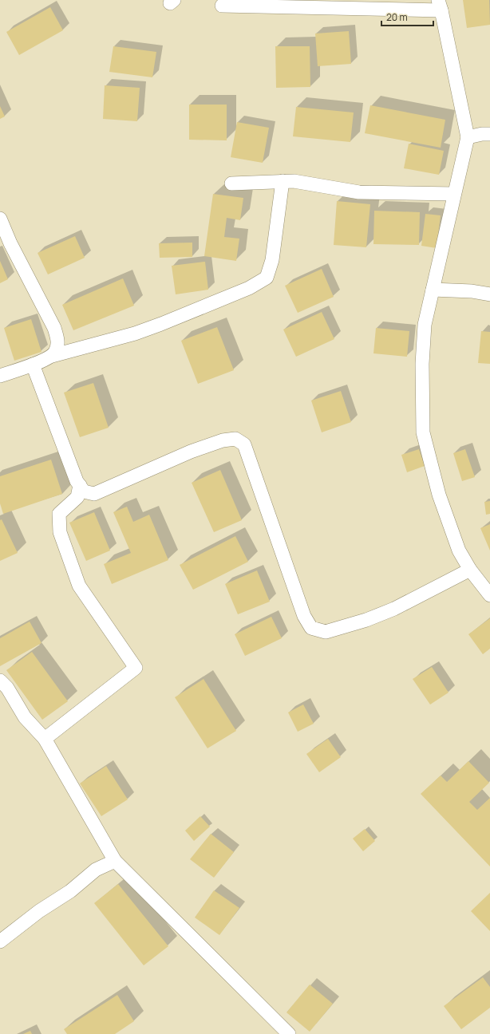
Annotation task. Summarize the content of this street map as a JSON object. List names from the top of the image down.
{
  "scale_bar": "20 m"
}
